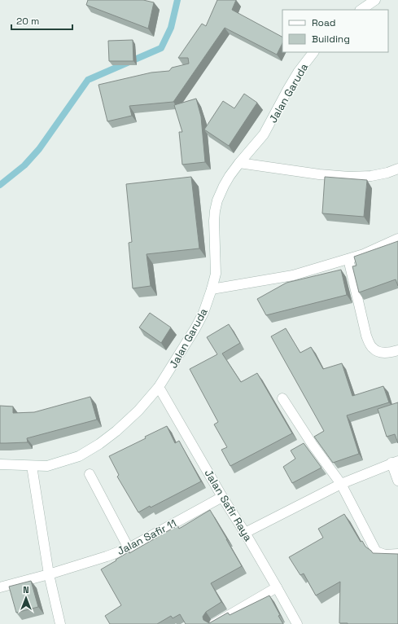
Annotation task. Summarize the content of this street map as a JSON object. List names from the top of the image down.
{
  "streets": {
    "street": ["Jalan Garuda", "Jalan Safir Raya", "Jalan Safir 11"]
  },
  "crossings": [
    ["Jalan Garuda", "Jalan Safir Raya"],
    ["Jalan Safir Raya", "Jalan Safir 11"]
  ],
  "legend": ["Road", "Building"],
  "scale_bar": "20 m",
  "north": "top"
}
